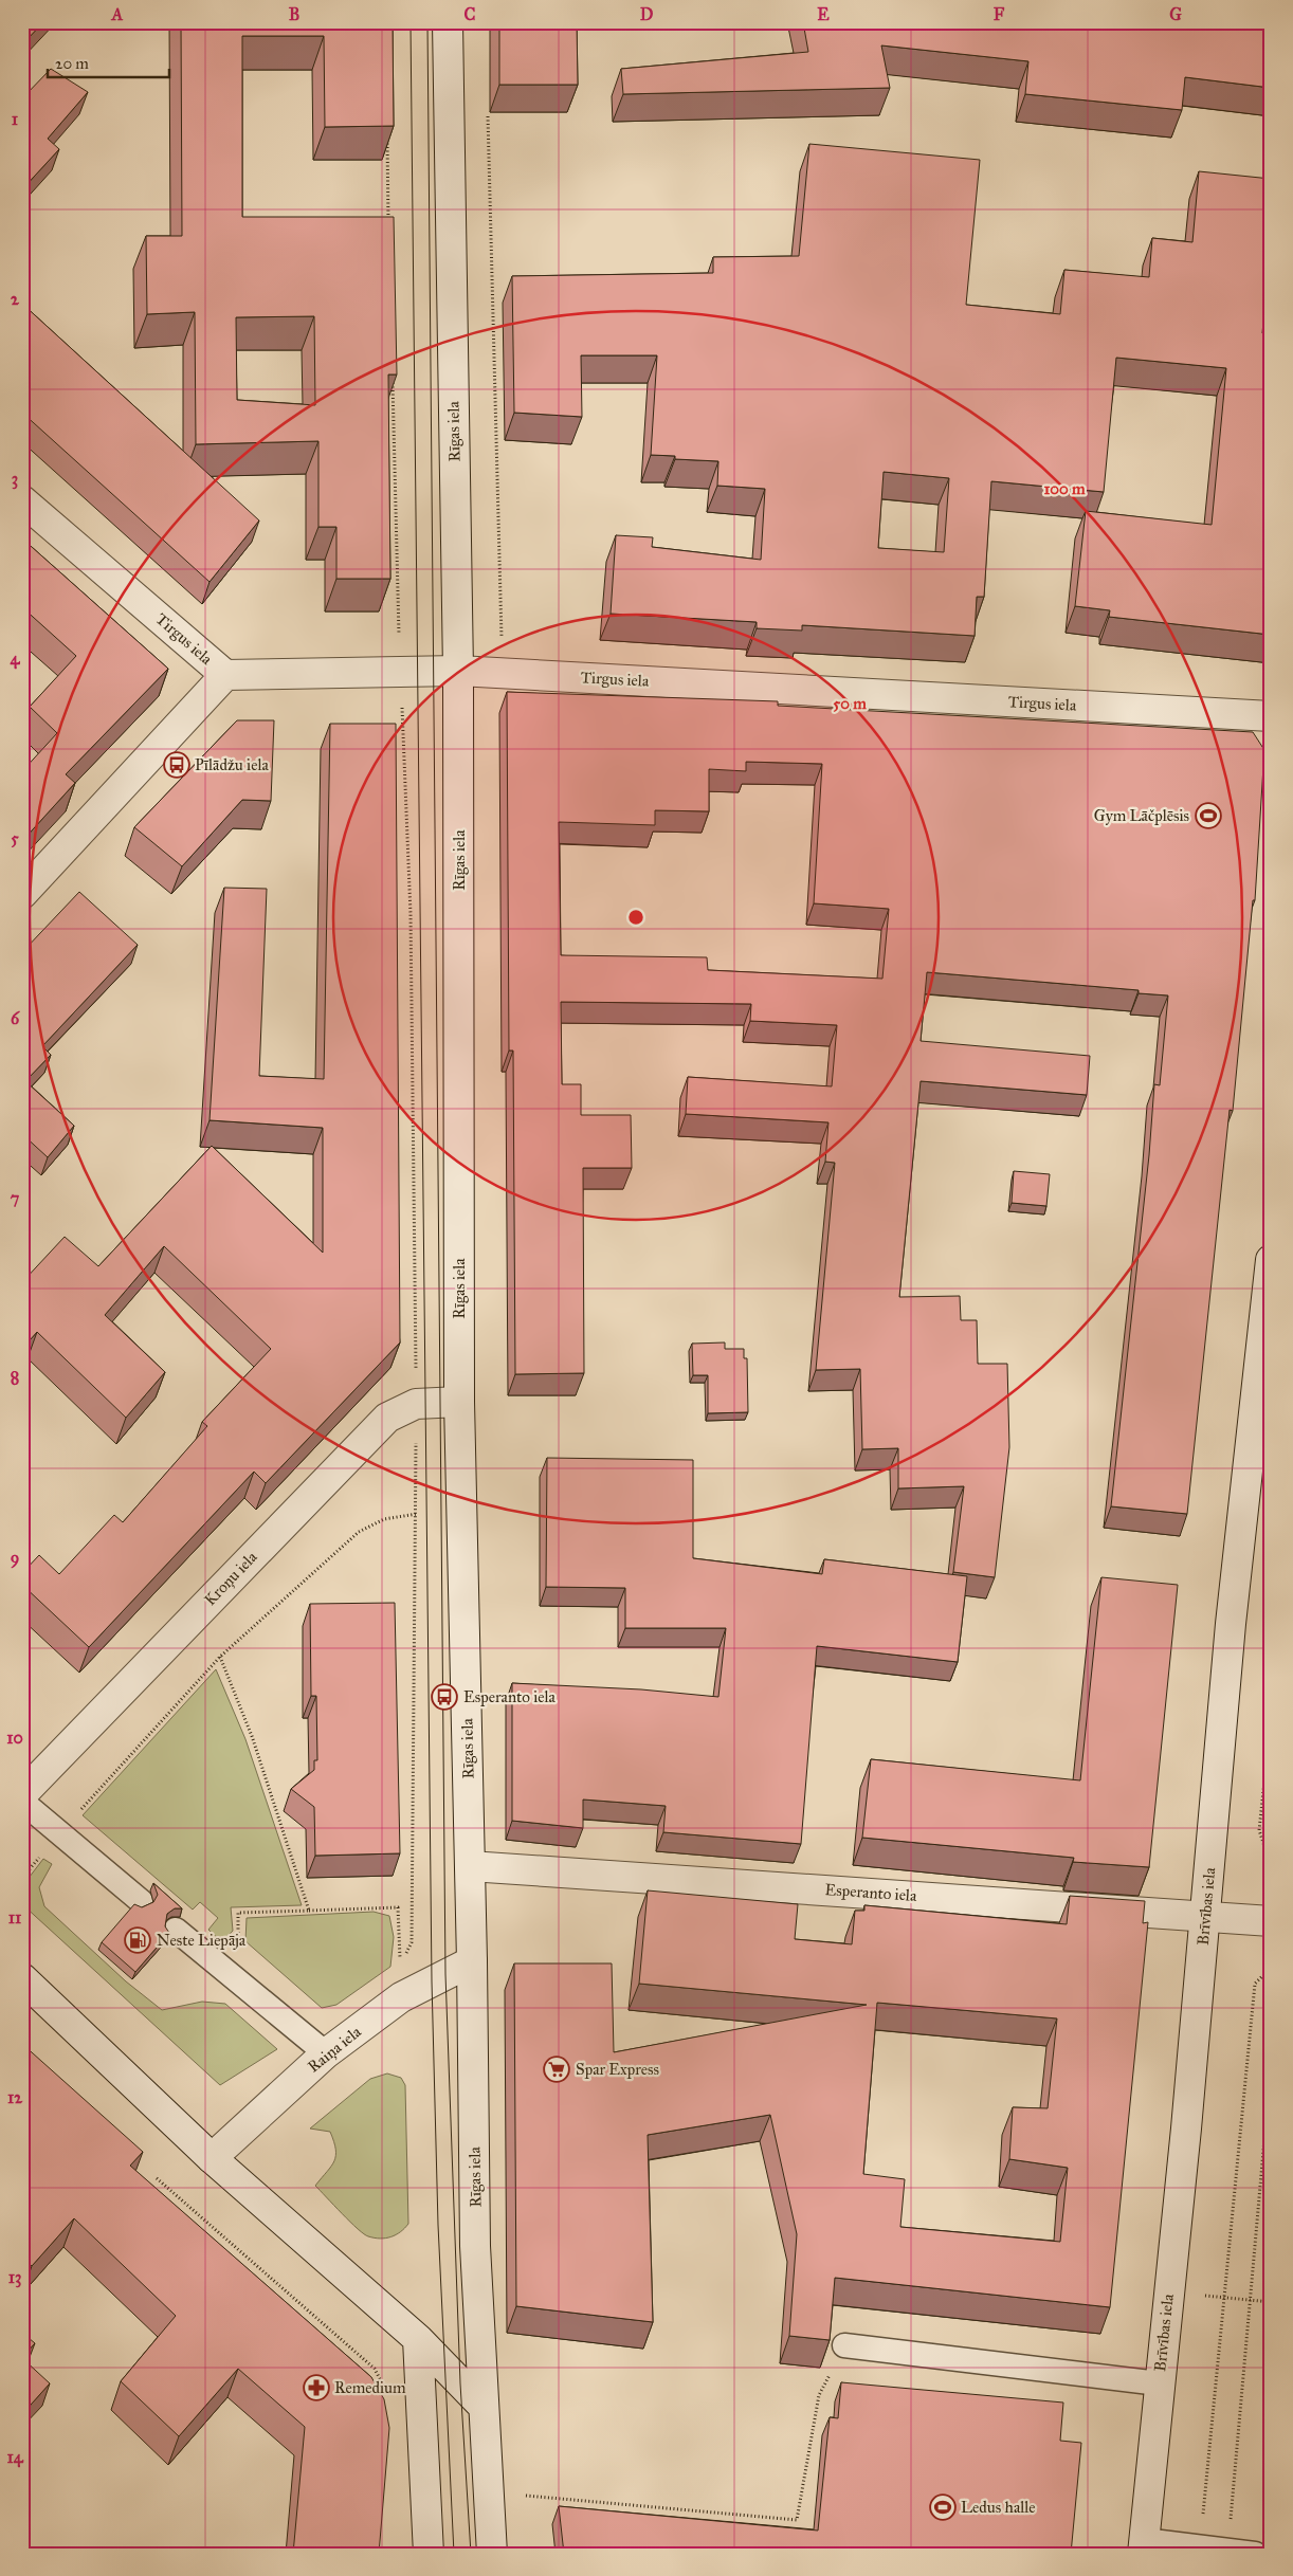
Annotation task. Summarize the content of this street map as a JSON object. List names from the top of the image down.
{
  "streets": {
    "street": [
      "Rīgas iela",
      "Tirgus iela",
      "Kroņu iela",
      "Esperanto iela",
      "Brīvības iela",
      "Raiņa iela"
    ]
  },
  "crossings": [
    ["Rīgas iela", "Tirgus iela"],
    ["Rīgas iela", "Kroņu iela"],
    ["Rīgas iela", "Esperanto iela"],
    ["Rīgas iela", "Raiņa iela"],
    ["Esperanto iela", "Brīvības iela"]
  ],
  "places": {
    "bus stop": ["Pīlādžu iela", "Esperanto iela"],
    "sports": ["Gym Lāčplēsis", "Ledus halle"],
    "fuel station": ["Neste Liepāja"],
    "supermarket": ["Spar Express"],
    "pharmacy": ["Remedium"]
  },
  "scale_bar": "20 m",
  "grid": {
    "columns": [
      "A",
      "B",
      "C",
      "D",
      "E",
      "F",
      "G"
    ],
    "rows": [
      "1",
      "2",
      "3",
      "4",
      "5",
      "6",
      "7",
      "8",
      "9",
      "10",
      "11",
      "12",
      "13",
      "14"
    ]
  },
  "rings": ["100 m", "50 m"]
}
